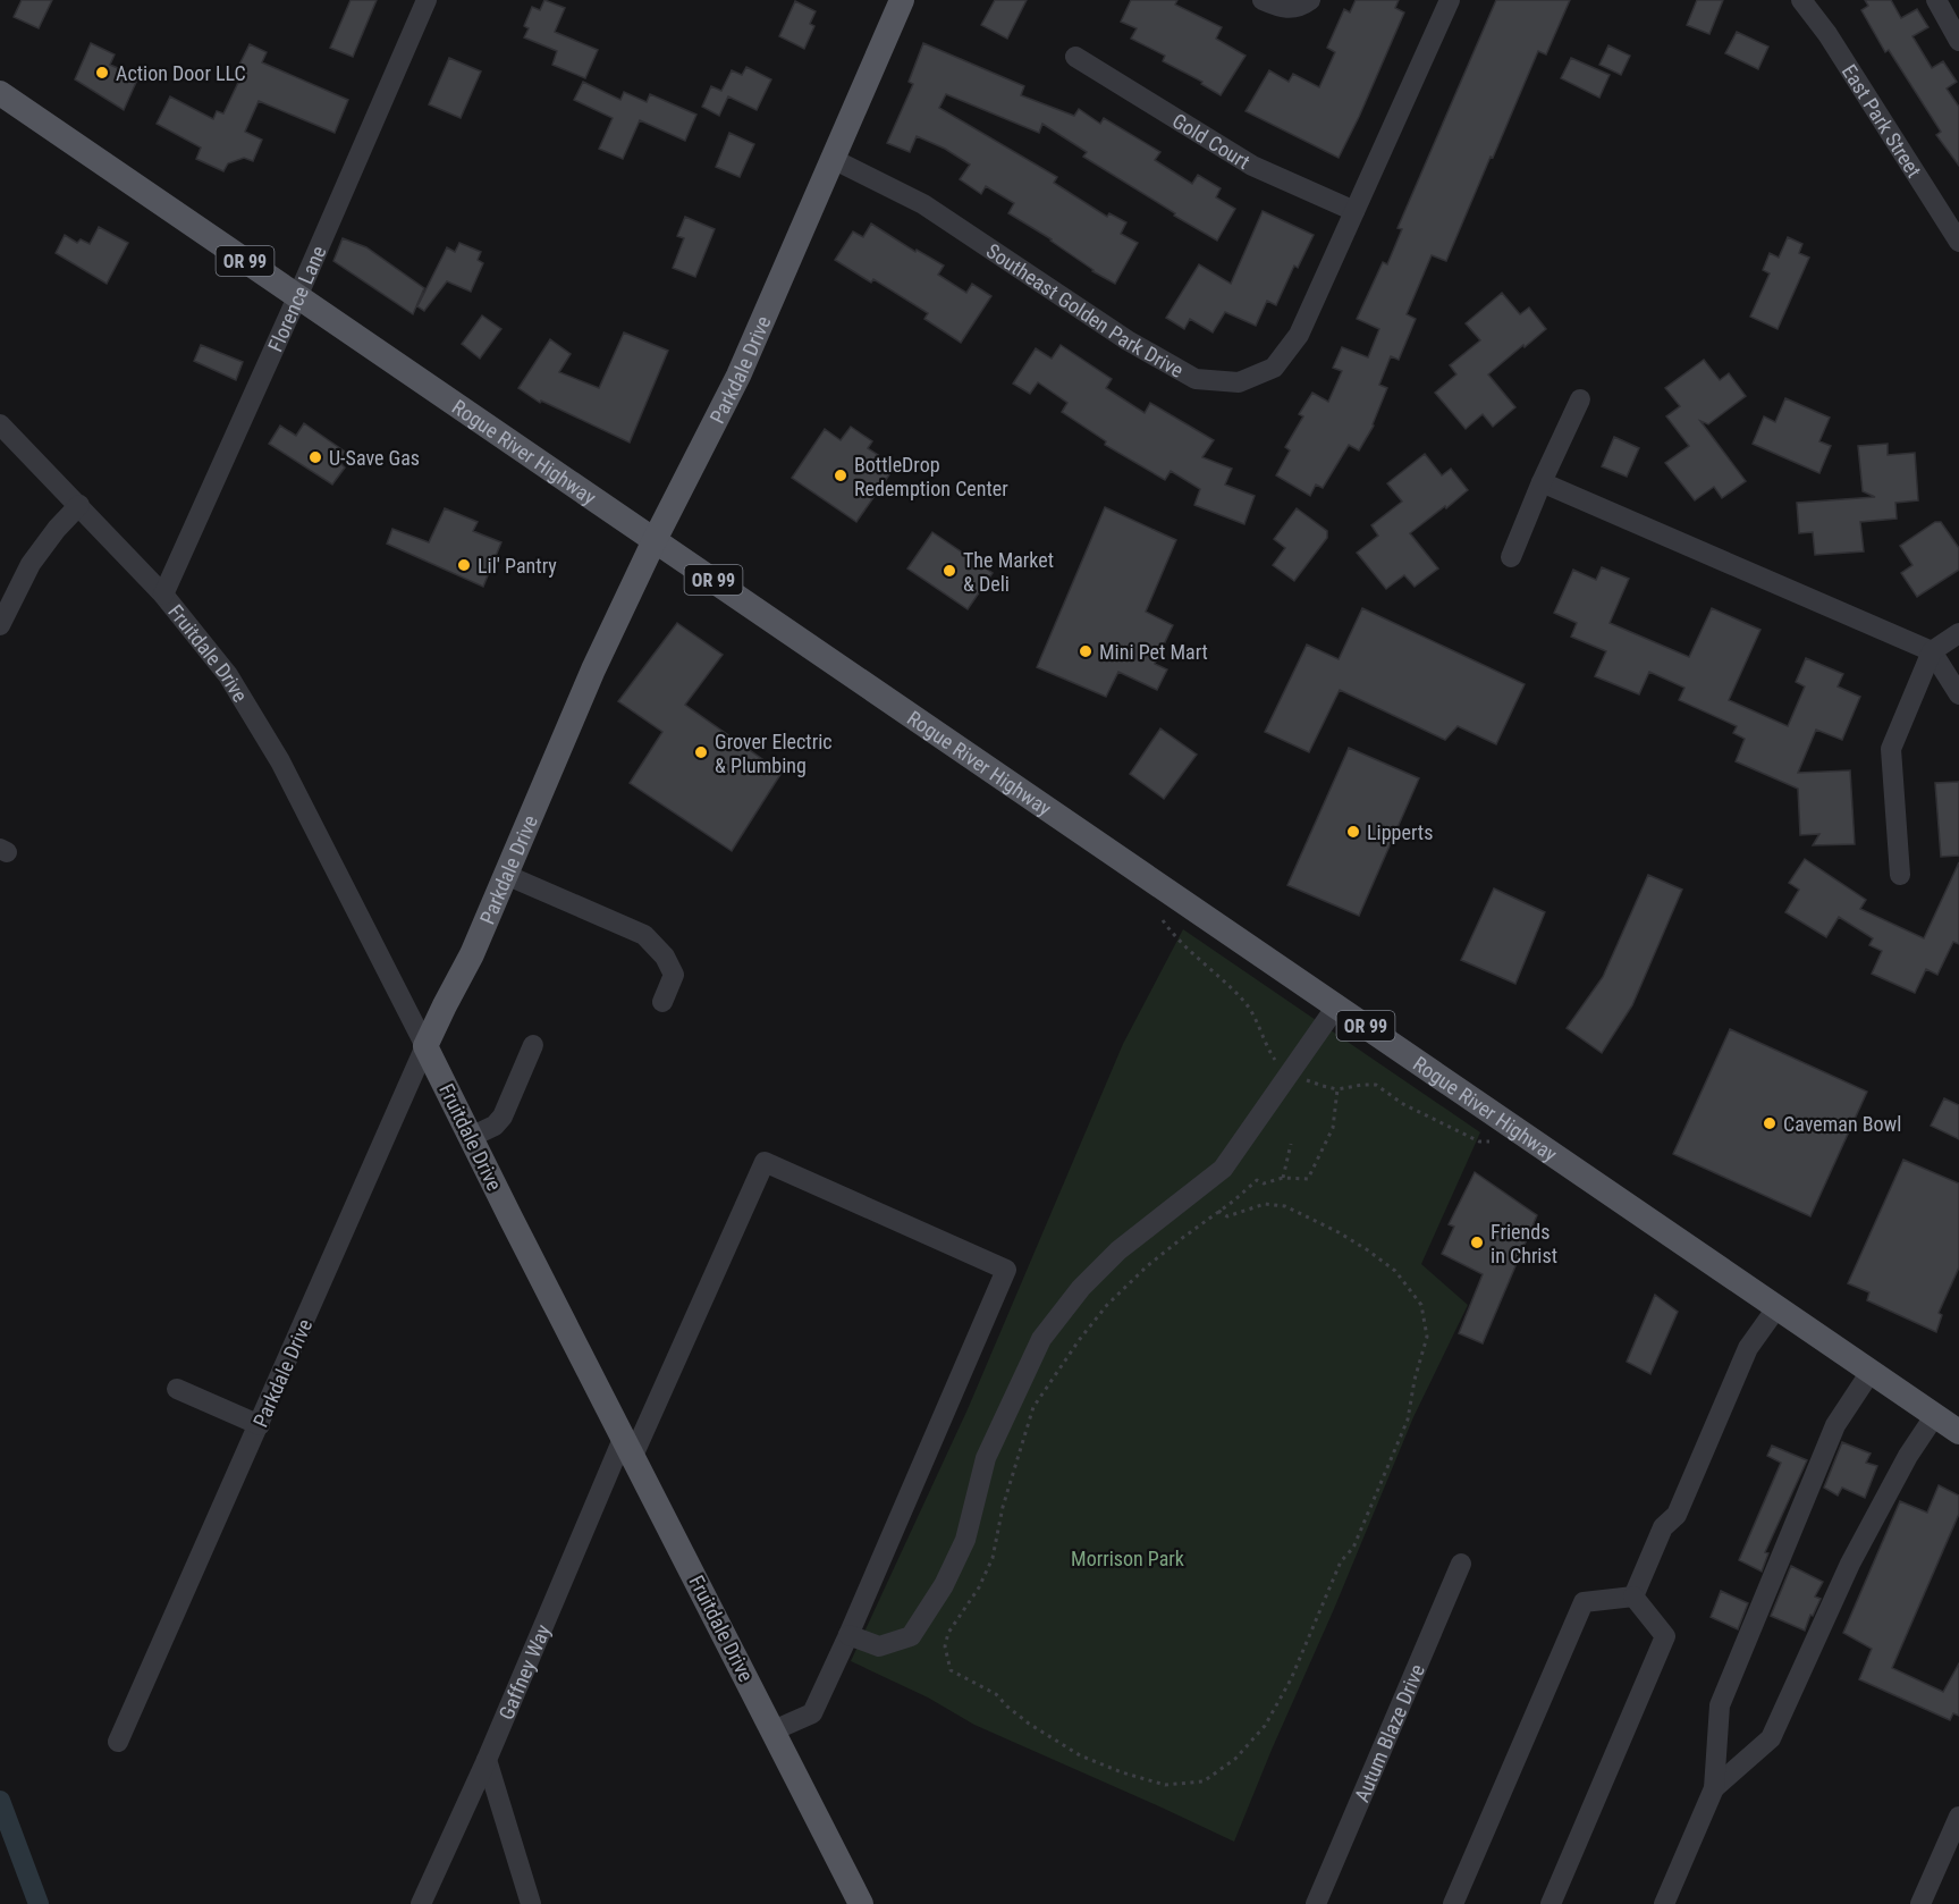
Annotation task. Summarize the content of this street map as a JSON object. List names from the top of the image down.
{
  "streets": {
    "main road": [
      "OR 99",
      "Parkdale Drive",
      "Rogue River Highway",
      "Fruitdale Drive"
    ],
    "street": [
      "East Park Street",
      "Gold Court",
      "Florence Lane",
      "Southeast Golden Park Drive",
      "Gaffney Way",
      "Autum Blaze Drive"
    ]
  },
  "crossings": [
    ["Gold Court", "Southeast Golden Park Drive"],
    ["Florence Lane", "Rogue River Highway"],
    ["Florence Lane", "Fruitdale Drive"],
    ["Southeast Golden Park Drive", "Parkdale Drive"],
    ["Parkdale Drive", "Rogue River Highway"],
    ["Parkdale Drive", "Fruitdale Drive"],
    ["Fruitdale Drive", "Gaffney Way"]
  ],
  "parks": ["Morrison Park"],
  "places": [
    "Action Door LLC",
    "U-Save Gas",
    "BottleDrop Redemption Center",
    "Lil' Pantry",
    "The Market & Deli",
    "Mini Pet Mart",
    "Grover Electric & Plumbing",
    "Lipperts",
    "Caveman Bowl",
    "Friends in Christ"
  ]
}
